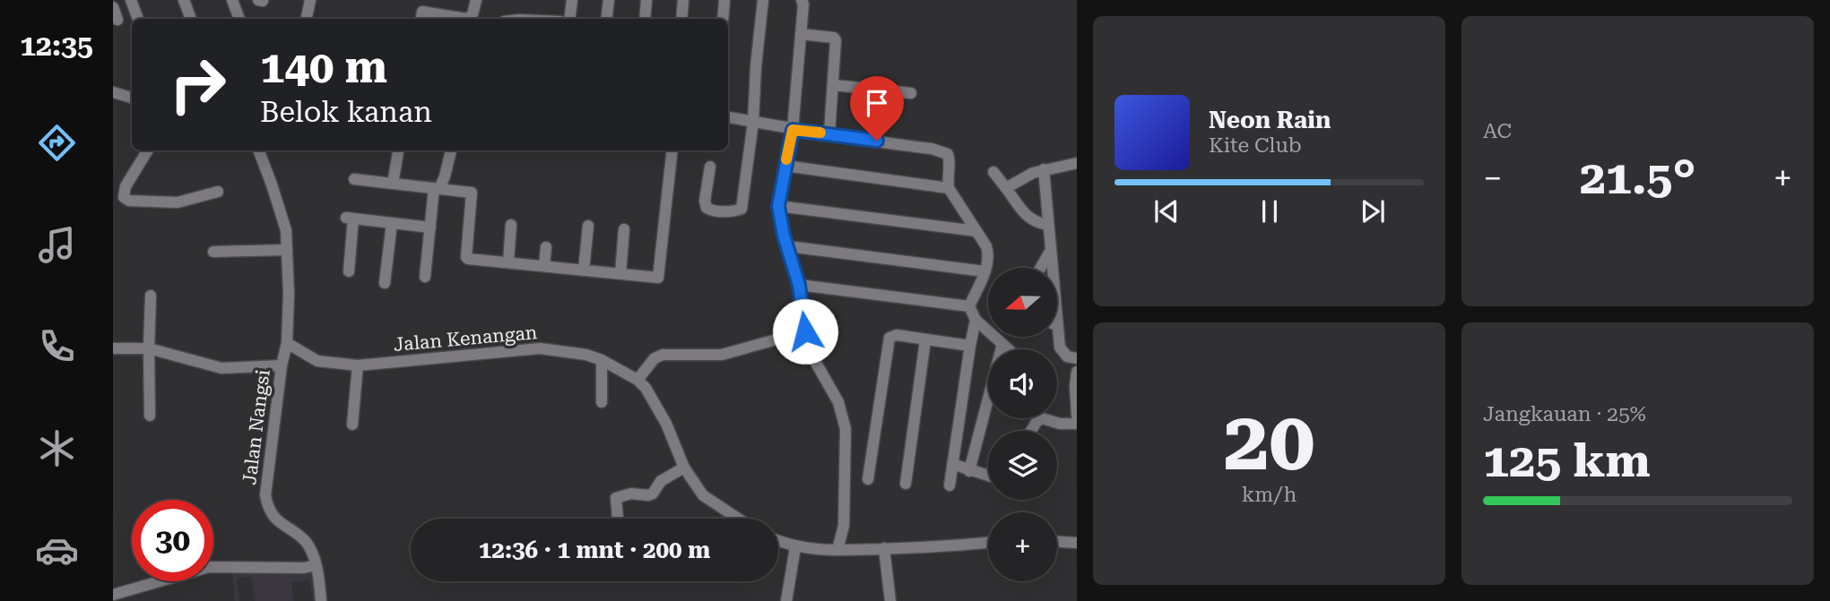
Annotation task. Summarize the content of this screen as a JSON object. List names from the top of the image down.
{
  "streets": {
    "street": ["Jalan Kenangan", "Jalan Nangsi"]
  },
  "crossings": [
    ["Jalan Kenangan", "Jalan Nangsi"]
  ],
  "north": "left",
  "page": {
    "tabs": "12:35",
    "tile": [
      "AC",
      ["20", "km/h"],
      ["Jangkauan · 25%", "125 km"]
    ],
    "turn": ["140 m", "Belok kanan"],
    "song": ["Neon Rain", "Kite Club"],
    "heat": ["−", "21.5°", "+"],
    "map_buttons": "+",
    "limit": "30",
    "trip": "12:36 · 1 mnt · 200 m"
  }
}
